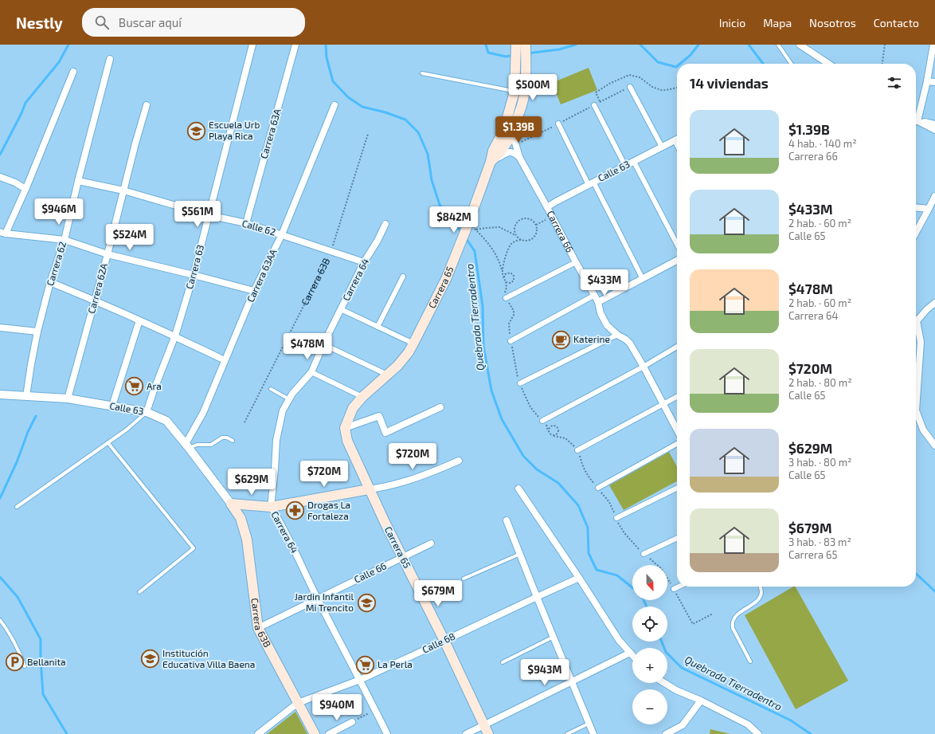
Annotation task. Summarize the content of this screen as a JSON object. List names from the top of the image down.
{
  "streets": {
    "main road": ["Carrera 63B", "Carrera 65"],
    "street": [
      "Carrera 63A",
      "Calle 63",
      "Calle 62",
      "Carrera 66",
      "Carrera 62",
      "Carrera 63",
      "Carrera 63AA",
      "Carrera 64",
      "Carrera 62A",
      "Calle 66",
      "Calle 68"
    ]
  },
  "crossings": [
    ["Carrera 63A", "Calle 62"],
    ["Calle 63", "Carrera 66"],
    ["Calle 63", "Carrera 62"],
    ["Calle 63", "Carrera 63"],
    ["Calle 63", "Carrera 63AA"],
    ["Calle 63", "Carrera 63B"],
    ["Calle 63", "Carrera 62A"],
    ["Calle 62", "Carrera 62"],
    ["Calle 62", "Carrera 63"],
    ["Calle 62", "Carrera 63AA"],
    ["Calle 62", "Carrera 64"],
    ["Calle 62", "Carrera 63B"],
    ["Calle 62", "Carrera 62A"],
    ["Carrera 66", "Carrera 65"],
    ["Carrera 64", "Calle 66"],
    ["Carrera 64", "Calle 68"],
    ["Carrera 63B", "Calle 66"],
    ["Carrera 63B", "Calle 68"],
    ["Carrera 65", "Calle 66"],
    ["Carrera 65", "Calle 68"]
  ],
  "water": ["Quebrada Tierradentro"],
  "places": {
    "school or university": ["Escuela Urb Playa Rica", "Jardin Infantil Mi Trencito", "Institución Educativa Villa Baena"],
    "cafe": ["Katerine"],
    "supermarket": ["Ara", "La Perla"],
    "pharmacy": ["Drogas La Fortaleza"],
    "parking": ["Bellanita"]
  },
  "north": "bottom",
  "page": {
    "header": "Nestly",
    "search": "Buscar aquí",
    "nav": [
      "Inicio",
      "Mapa",
      "Nosotros",
      "Contacto"
    ],
    "heading": "14 viviendas",
    "price": [
      "$500M",
      "$1.39B",
      "$946M",
      "$561M",
      "$842M",
      "$524M",
      "$433M",
      "$478M",
      "$720M",
      "$720M",
      "$629M",
      "$679M",
      "$943M",
      "$940M"
    ],
    "list": [
      {
        "name": "$1.39B",
        "note": "4 hab. · 140 m² · Carrera 66"
      },
      {
        "name": "$433M",
        "note": "2 hab. · 60 m² · Calle 65"
      },
      {
        "name": "$478M",
        "note": "2 hab. · 60 m² · Carrera 64"
      },
      {
        "name": "$720M",
        "note": "2 hab. · 80 m² · Calle 65"
      },
      {
        "name": "$629M",
        "note": "3 hab. · 80 m² · Calle 65"
      },
      {
        "name": "$679M",
        "note": "3 hab. · 83 m² · Carrera 65"
      }
    ],
    "map_buttons": ["+", "−"]
  }
}
